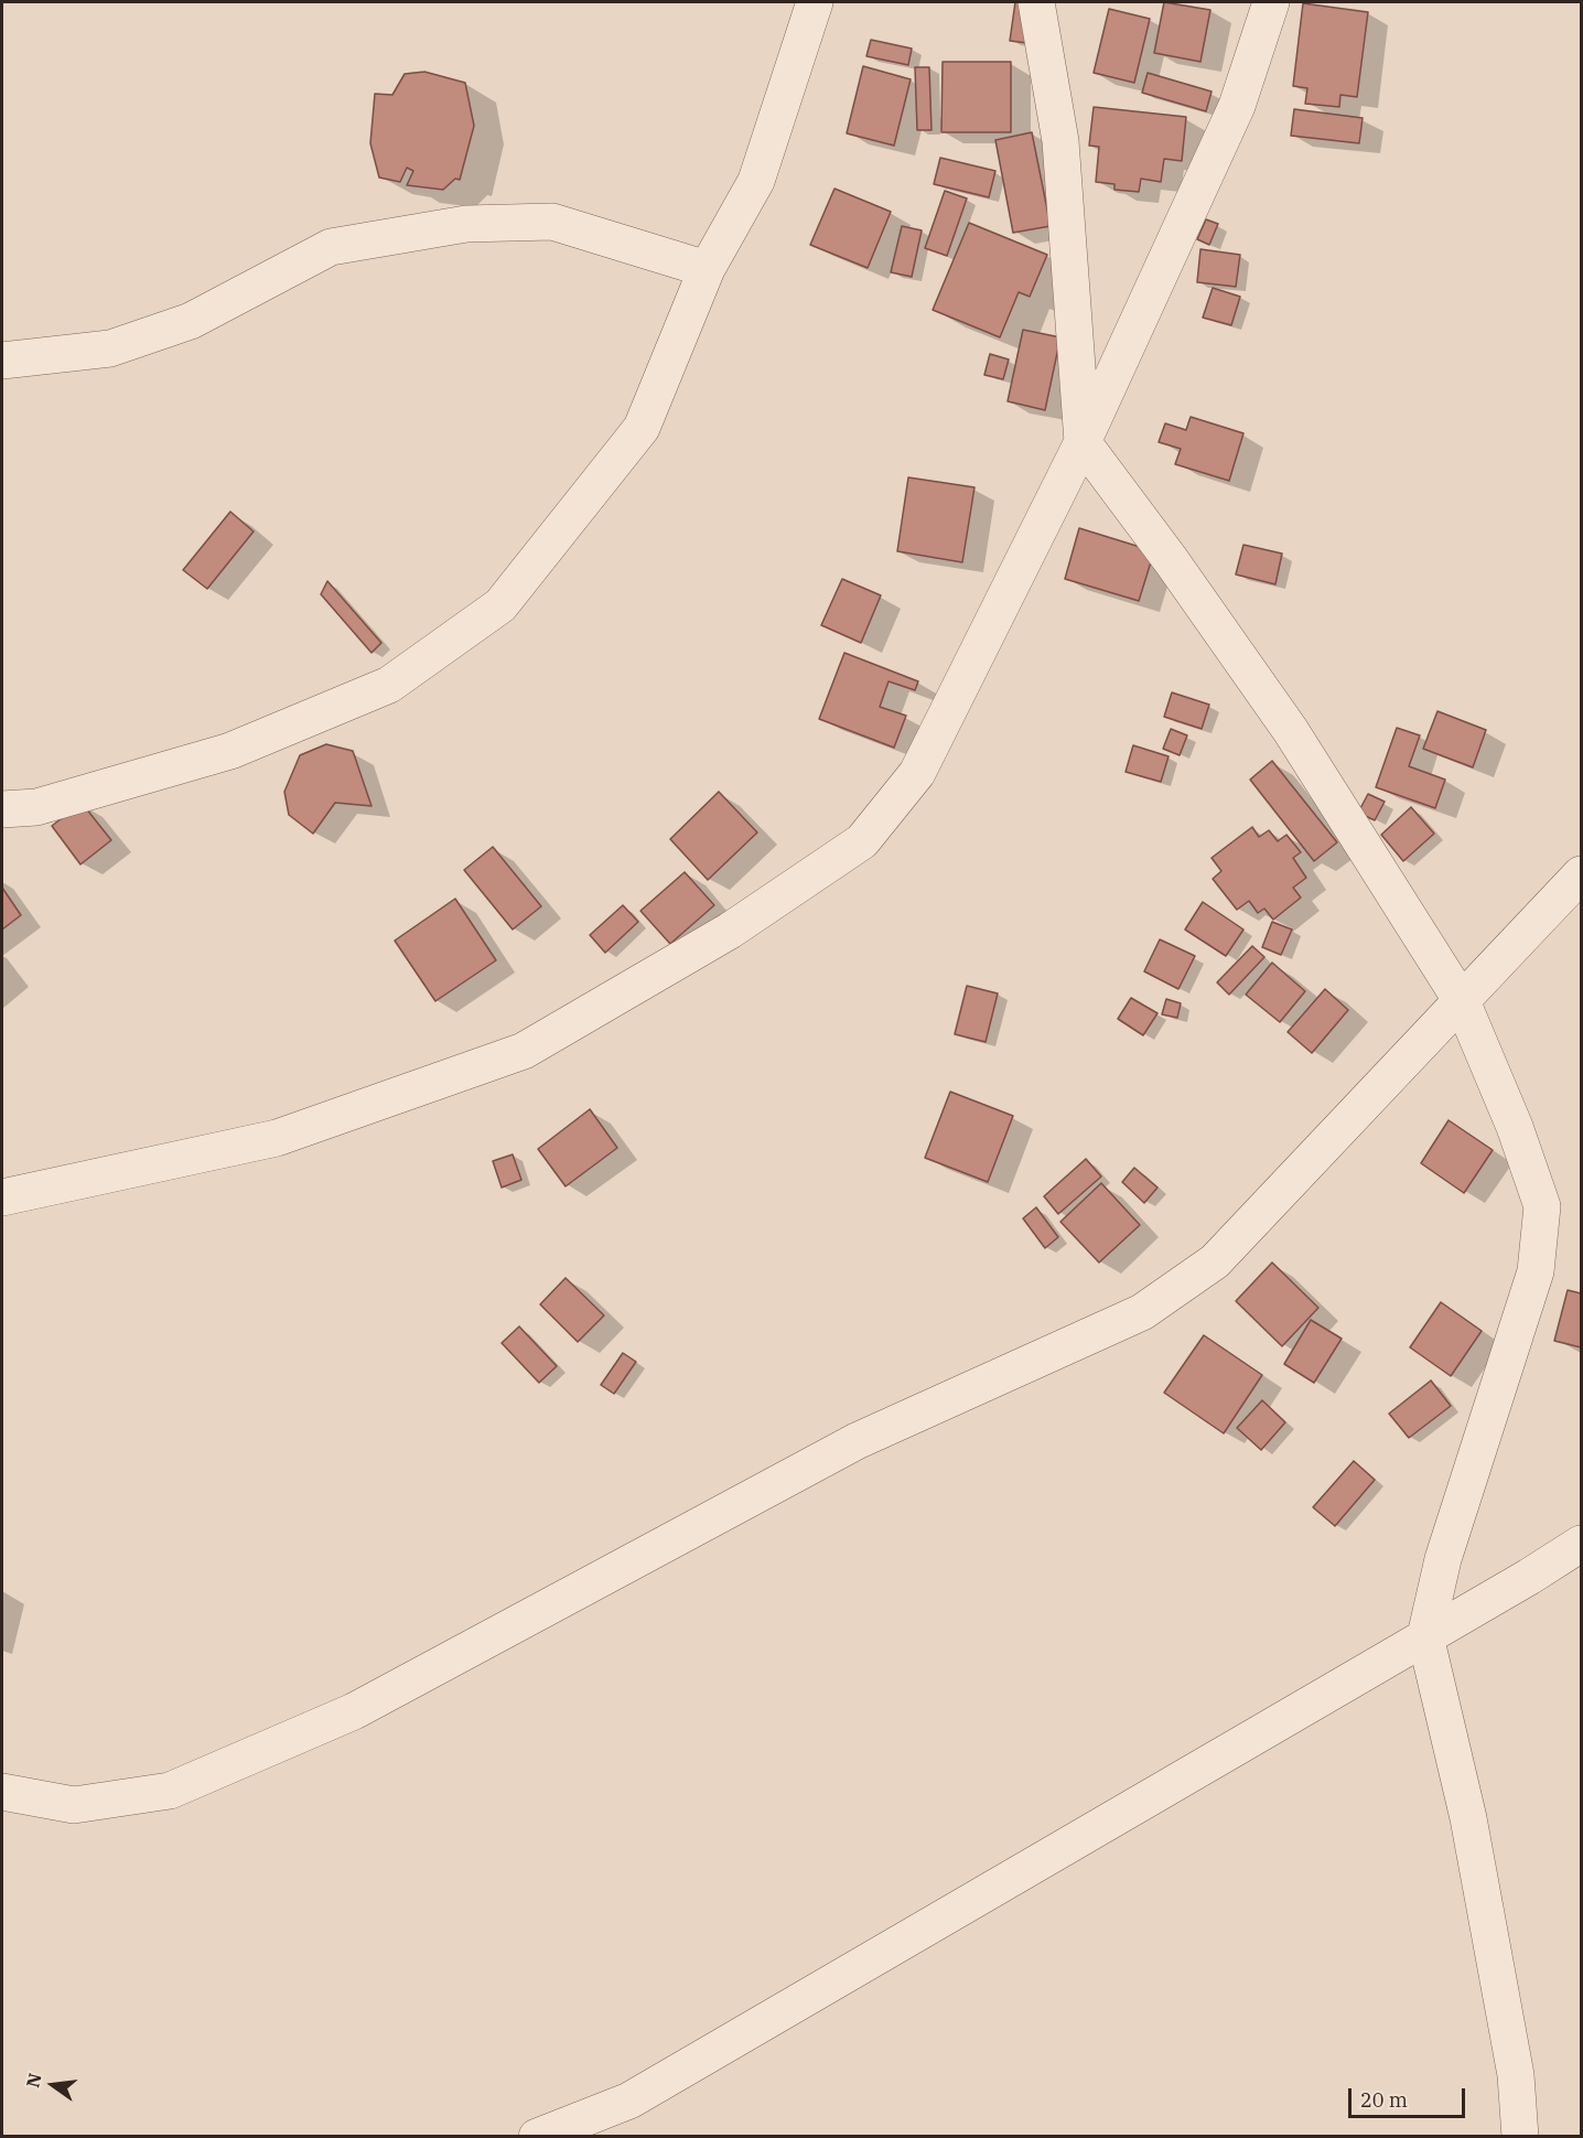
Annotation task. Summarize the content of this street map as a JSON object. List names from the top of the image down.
{
  "scale_bar": "20 m",
  "north": "left"
}
